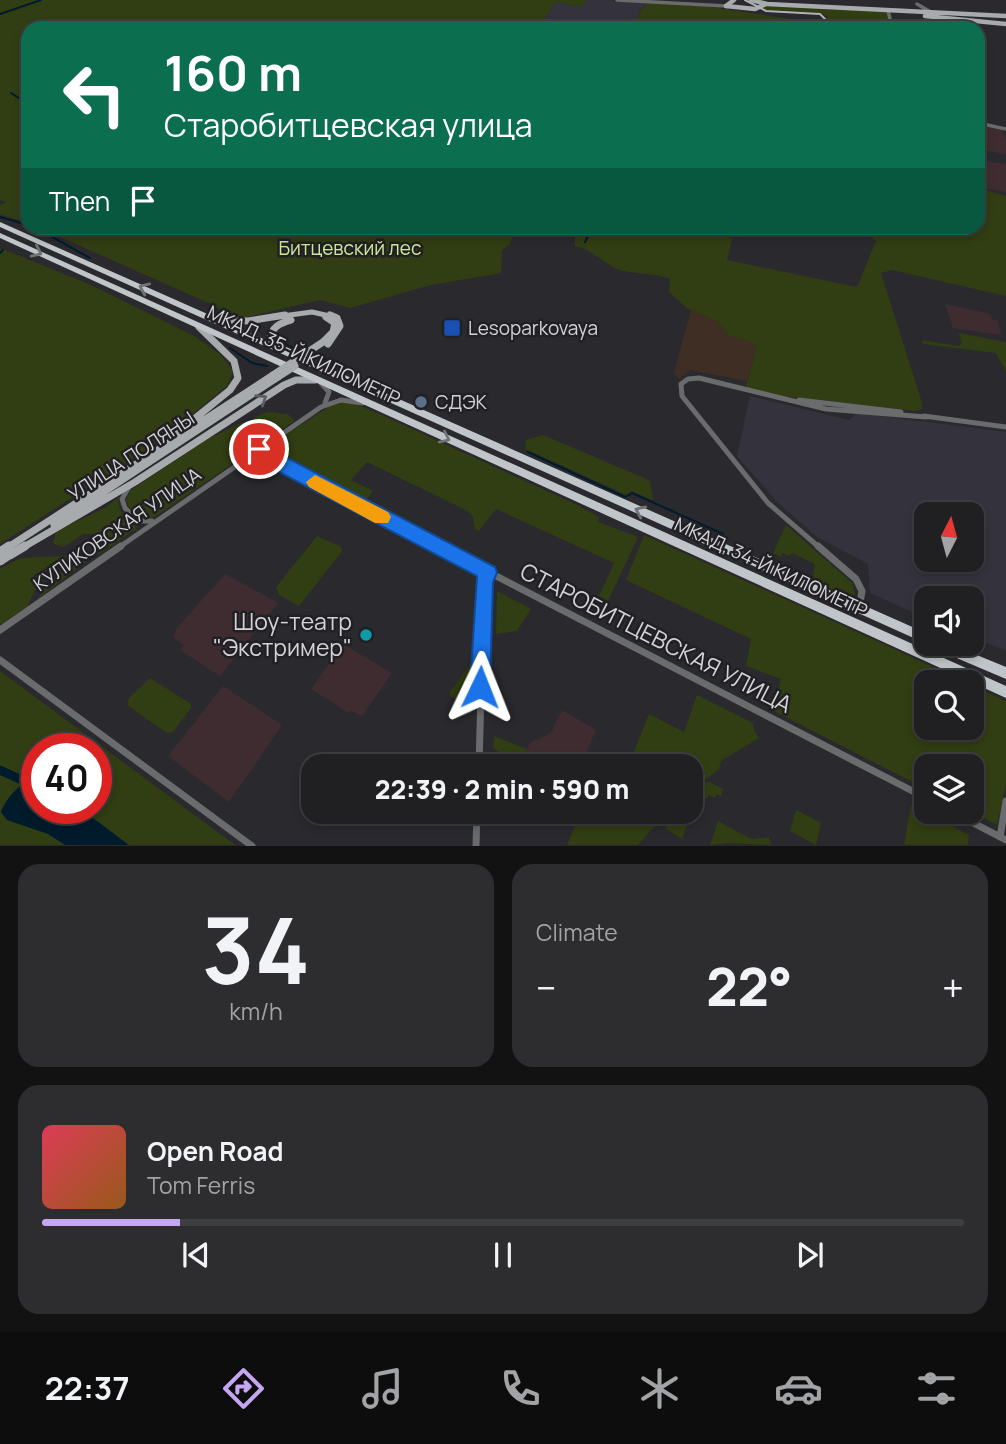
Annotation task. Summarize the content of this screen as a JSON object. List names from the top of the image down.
{
  "streets": {
    "highway": ["МКАД, 35-Й КИЛОМЕТР", "МКАД, 34-Й КИЛОМЕТР"],
    "main road": ["УЛИЦА ПОЛЯНЫ"],
    "street": ["КУЛИКОВСКАЯ УЛИЦА", "СТАРОБИТЦЕВСКАЯ УЛИЦА"]
  },
  "crossings": [
    ["МКАД, 35-Й КИЛОМЕТР", "МКАД, 34-Й КИЛОМЕТР"],
    ["КУЛИКОВСКАЯ УЛИЦА", "СТАРОБИТЦЕВСКАЯ УЛИЦА"]
  ],
  "parks": ["Битцевский лес"],
  "places": {
    "transit": ["Lesoparkovaya"],
    "other": ["СДЭК", "Шоу-театр \"Экстример\""]
  },
  "north": "top",
  "page": {
    "turn": ["160 m", "Старобитцевская улица"],
    "then": "Then",
    "limit": "40",
    "trip": "22:39 · 2 min · 590 m",
    "tile": [
      ["34", "km/h"],
      "Climate"
    ],
    "heat": ["−", "22°", "+"],
    "song": ["Open Road", "Tom Ferris"],
    "tabs": "22:37"
  }
}
